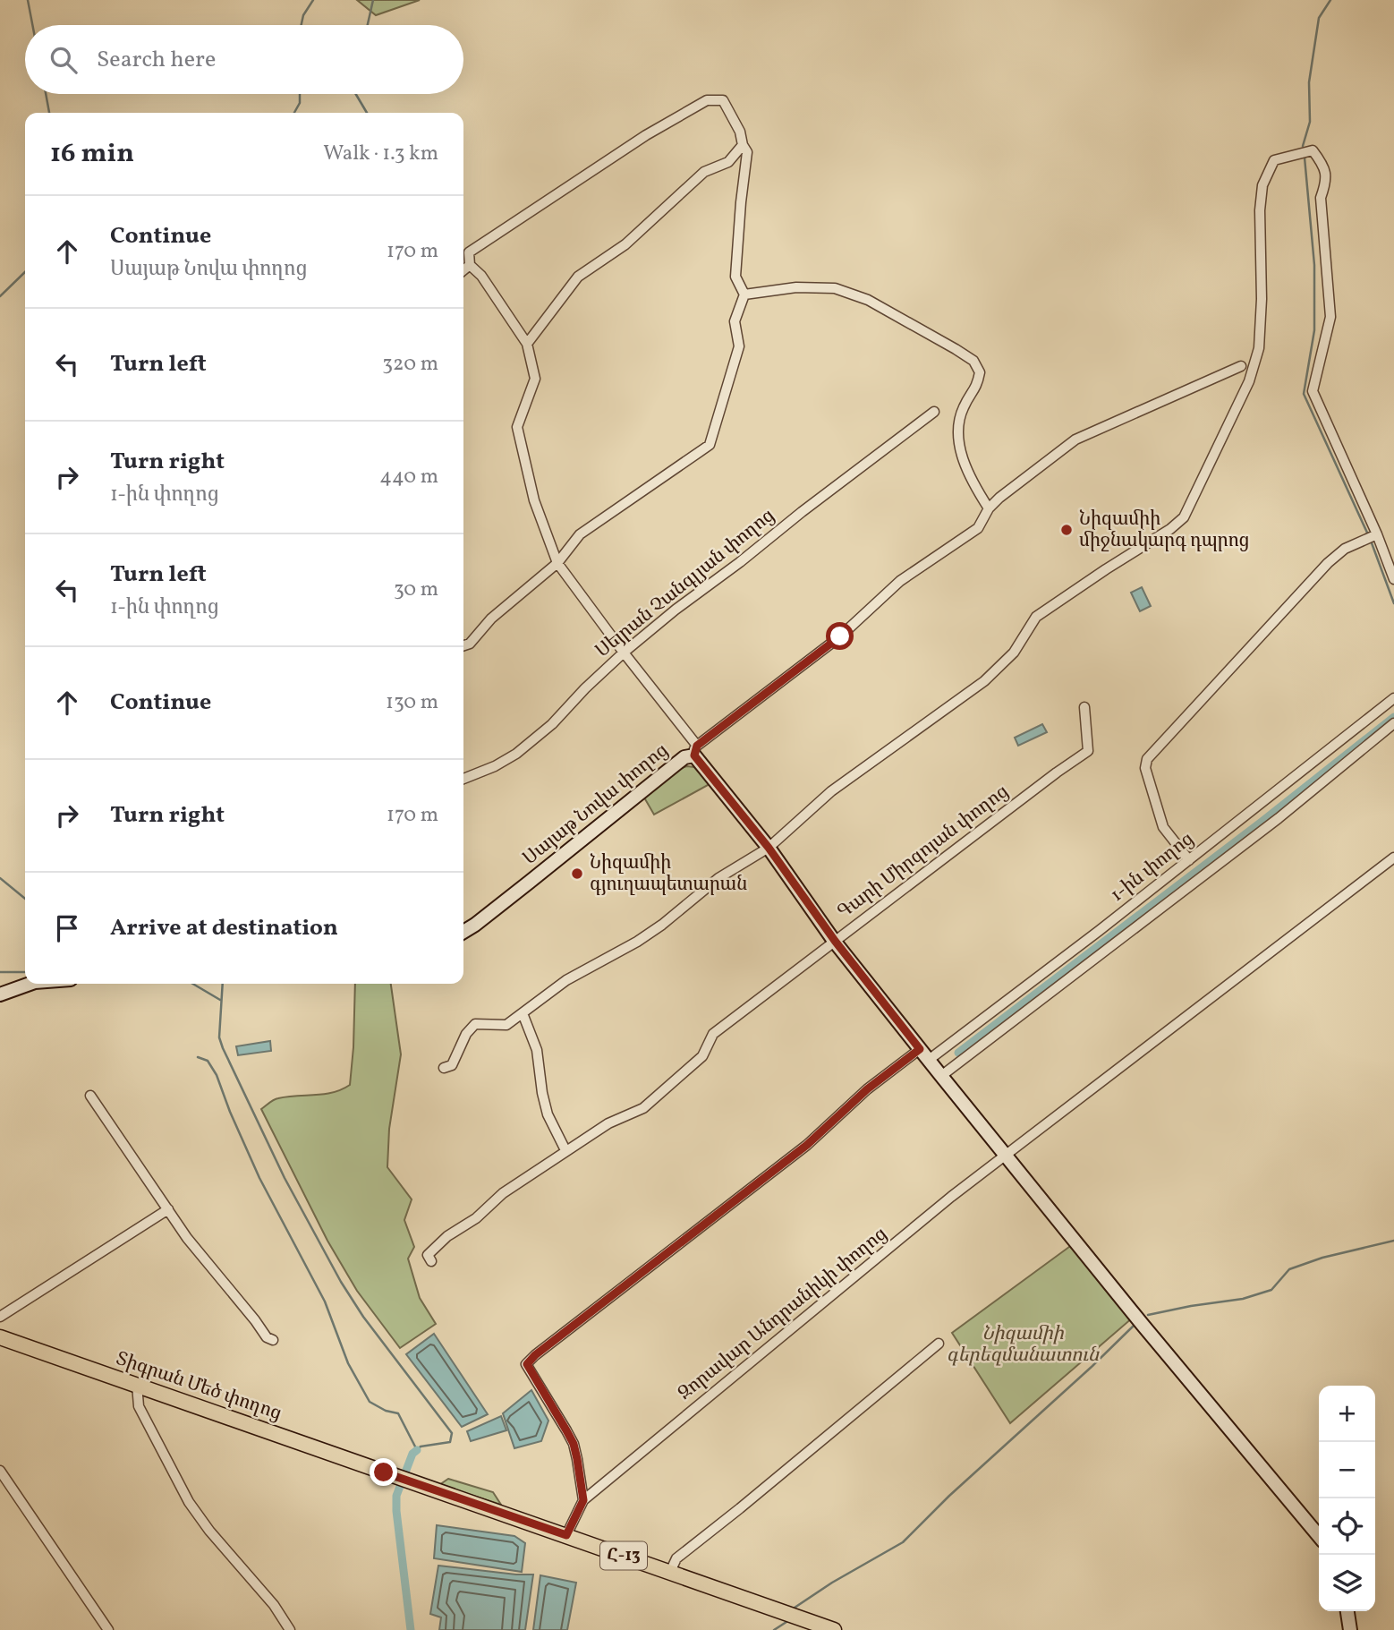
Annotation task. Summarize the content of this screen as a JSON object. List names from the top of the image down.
{
  "streets": {
    "main road": ["Սայաթ Նովա փողոց", "Տիգրան Մեծ փողոց", "Հ-13"],
    "street": [
      "Սեյրան Չանգլյան փողոց",
      "Գարի Միրզոյան փողոց",
      "1-ին փողոց",
      "Զորավար Անդրանիկի փողոց"
    ]
  },
  "crossings": [
    ["Տիգրան Մեծ փողոց", "Հ-13"]
  ],
  "parks": ["Նիզամիի գերեզմանատուն"],
  "places": ["Նիզամիի միջնակարգ դպրոց", "Նիզամիի գյուղապետարան"],
  "page": {
    "search": "Search here",
    "heading": ["16 min", "Walk · 1.3 km"],
    "list": [
      ["Continue", "Սայաթ Նովա փողոց", "170 m"],
      ["Turn left", "320 m"],
      ["Turn right", "1-ին փողոց", "440 m"],
      ["Turn left", "1-ին փողոց", "30 m"],
      ["Continue", "130 m"],
      ["Turn right", "170 m"],
      "Arrive at destination"
    ],
    "map_buttons": ["+", "−"]
  }
}
